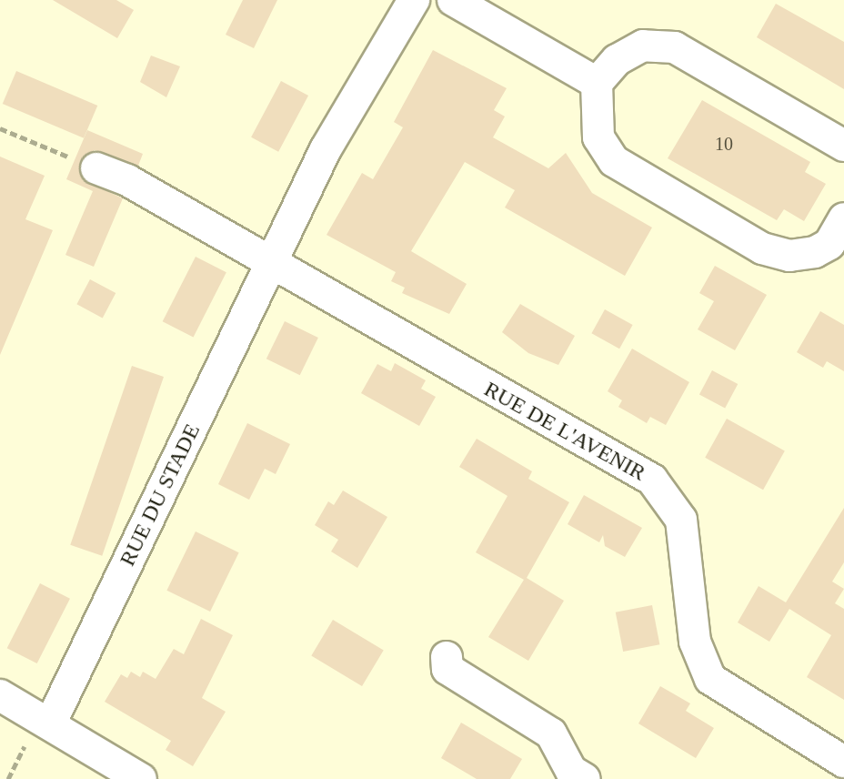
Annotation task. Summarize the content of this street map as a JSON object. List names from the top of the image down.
{
  "streets": {
    "street": ["RUE DE L'AVENIR", "RUE DU STADE"]
  },
  "crossings": [
    ["RUE DE L'AVENIR", "RUE DU STADE"]
  ],
  "house_numbers": ["10"]
}
